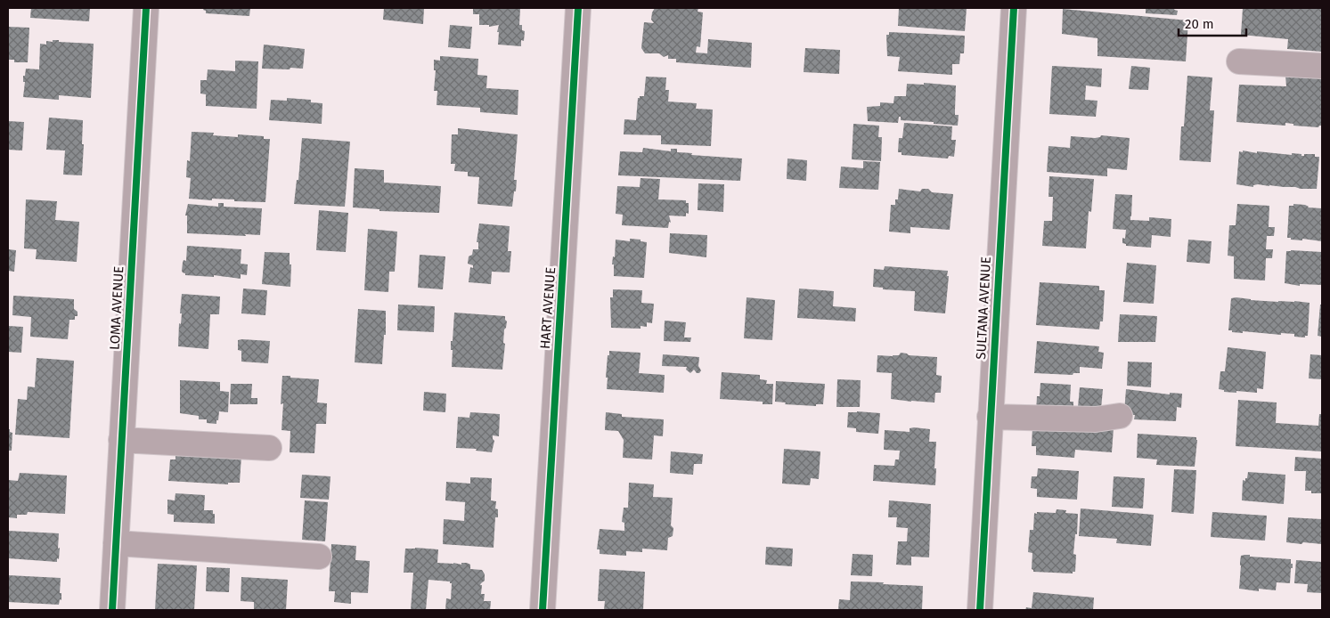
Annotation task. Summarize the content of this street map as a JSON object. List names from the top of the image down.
{
  "streets": {
    "street": ["LOMA AVENUE", "HART AVENUE", "SULTANA AVENUE"]
  },
  "scale_bar": "20 m"
}
